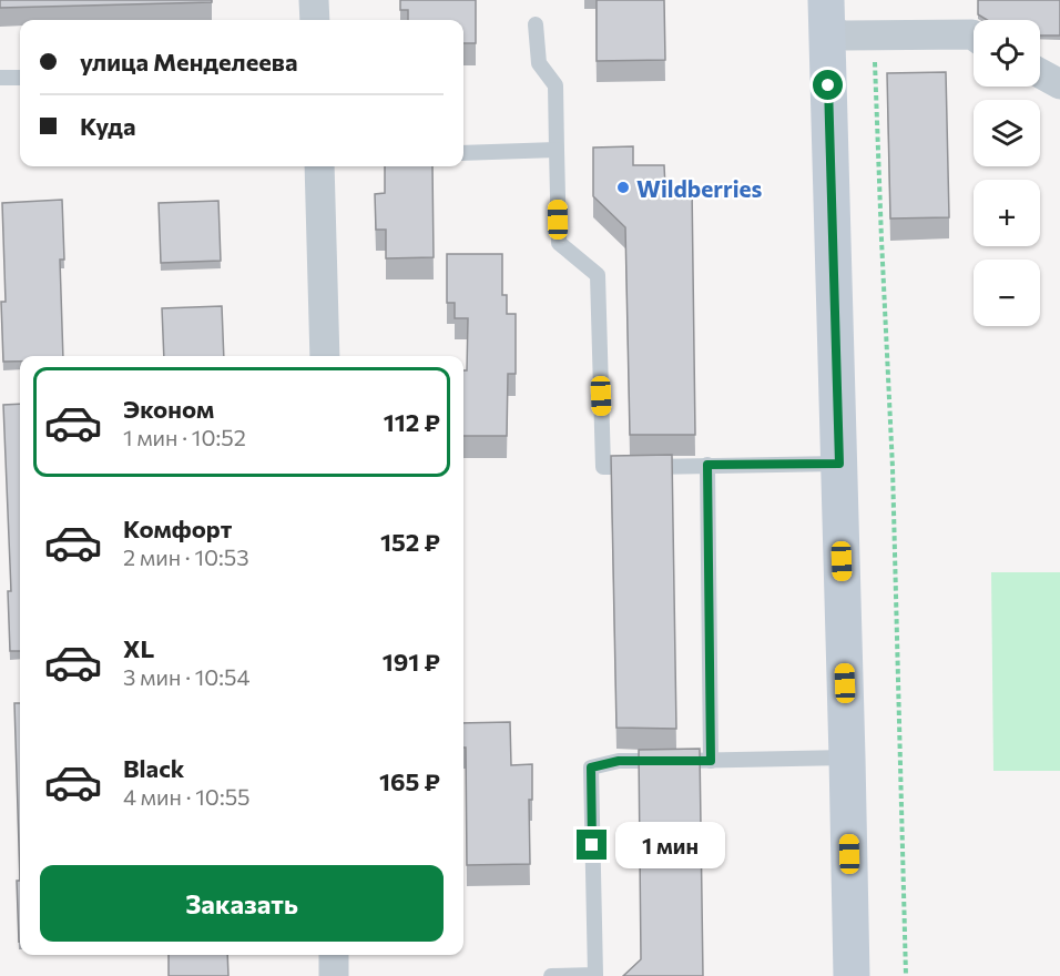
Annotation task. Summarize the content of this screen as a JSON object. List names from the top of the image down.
{
  "places": ["Wildberries"],
  "page": {
    "map_buttons": ["+", "−"],
    "banner": ["улица Менделеева", "Куда"],
    "list": [
      {
        "name": "Эконом",
        "note": "1 мин · 10:52",
        "value": "112 ₽"
      },
      {
        "name": "Комфорт",
        "note": "2 мин · 10:53",
        "value": "152 ₽"
      },
      {
        "name": "XL",
        "note": "3 мин · 10:54",
        "value": "191 ₽"
      },
      {
        "name": "Black",
        "note": "4 мин · 10:55",
        "value": "165 ₽"
      }
    ],
    "bubble": "1 мин",
    "buttons": "Заказать"
  }
}
